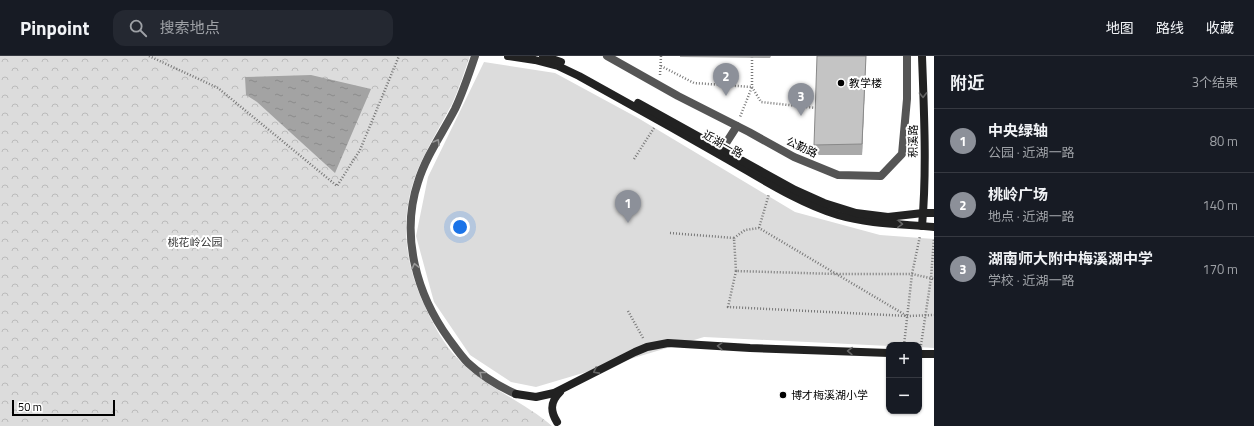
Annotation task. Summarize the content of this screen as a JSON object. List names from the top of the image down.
{
  "streets": {
    "street": ["积溪路", "近湖一路", "公勤路"]
  },
  "crossings": [
    ["积溪路", "近湖一路"]
  ],
  "one_way": ["积溪路"],
  "parks": ["桃花岭公园"],
  "places": ["教学楼", "博才梅溪湖小学"],
  "scale_bar": "50 m",
  "page": {
    "header": "Pinpoint",
    "search": "搜索地点",
    "nav": ["地图", "路线", "收藏"],
    "heading": ["附近", "3个结果"],
    "pins": ["2", "3", "1"],
    "list": [
      {
        "mark": "1",
        "name": "中央绿轴",
        "note": "公园 · 近湖一路",
        "value": "80 m"
      },
      {
        "mark": "2",
        "name": "桃岭广场",
        "note": "地点 · 近湖一路",
        "value": "140 m"
      },
      {
        "mark": "3",
        "name": "湖南师大附中梅溪湖中学",
        "note": "学校 · 近湖一路",
        "value": "170 m"
      }
    ],
    "map_buttons": ["+", "−"],
    "scale": "50 m"
  }
}
